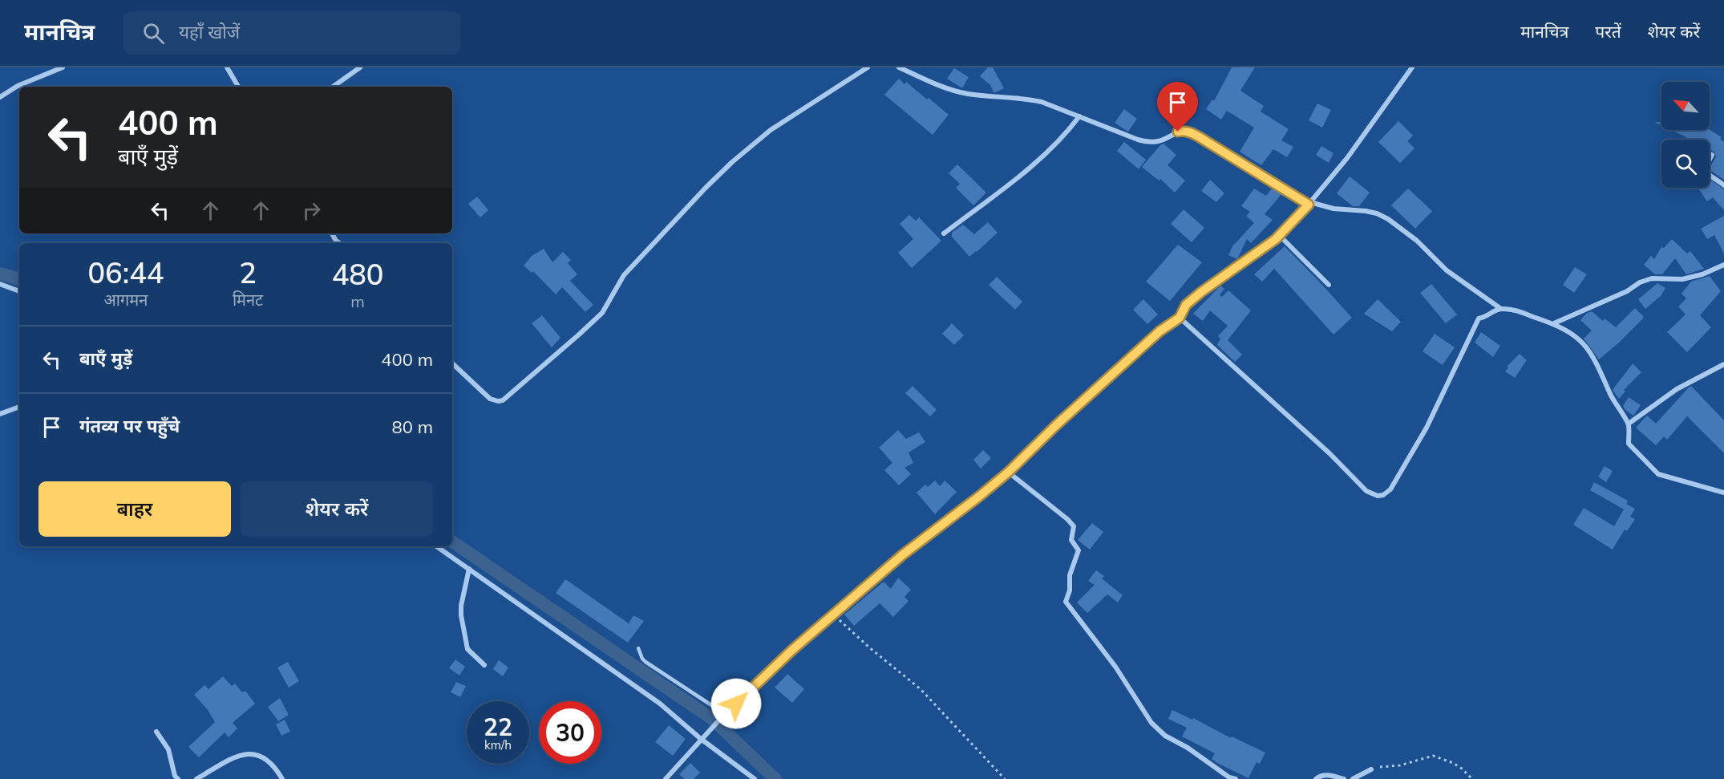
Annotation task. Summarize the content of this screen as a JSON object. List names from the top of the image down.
{
  "north": "top left",
  "page": {
    "header": "मानचित्र",
    "search": "यहाँ खोजें",
    "nav": ["मानचित्र", "परतें", "शेयर करें"],
    "turn": ["400 m", "बाएँ मुड़ें"],
    "eta": [
      "06:44",
      "आगमन",
      "2",
      "मिनट",
      "480",
      "m"
    ],
    "list": [
      {
        "name": "बाएँ मुड़ें",
        "value": "400 m"
      },
      {
        "name": "गंतव्य पर पहुँचे",
        "value": "80 m"
      }
    ],
    "buttons": ["बाहर", "शेयर करें"],
    "speed": "22 km/h",
    "limit": "30"
  }
}
